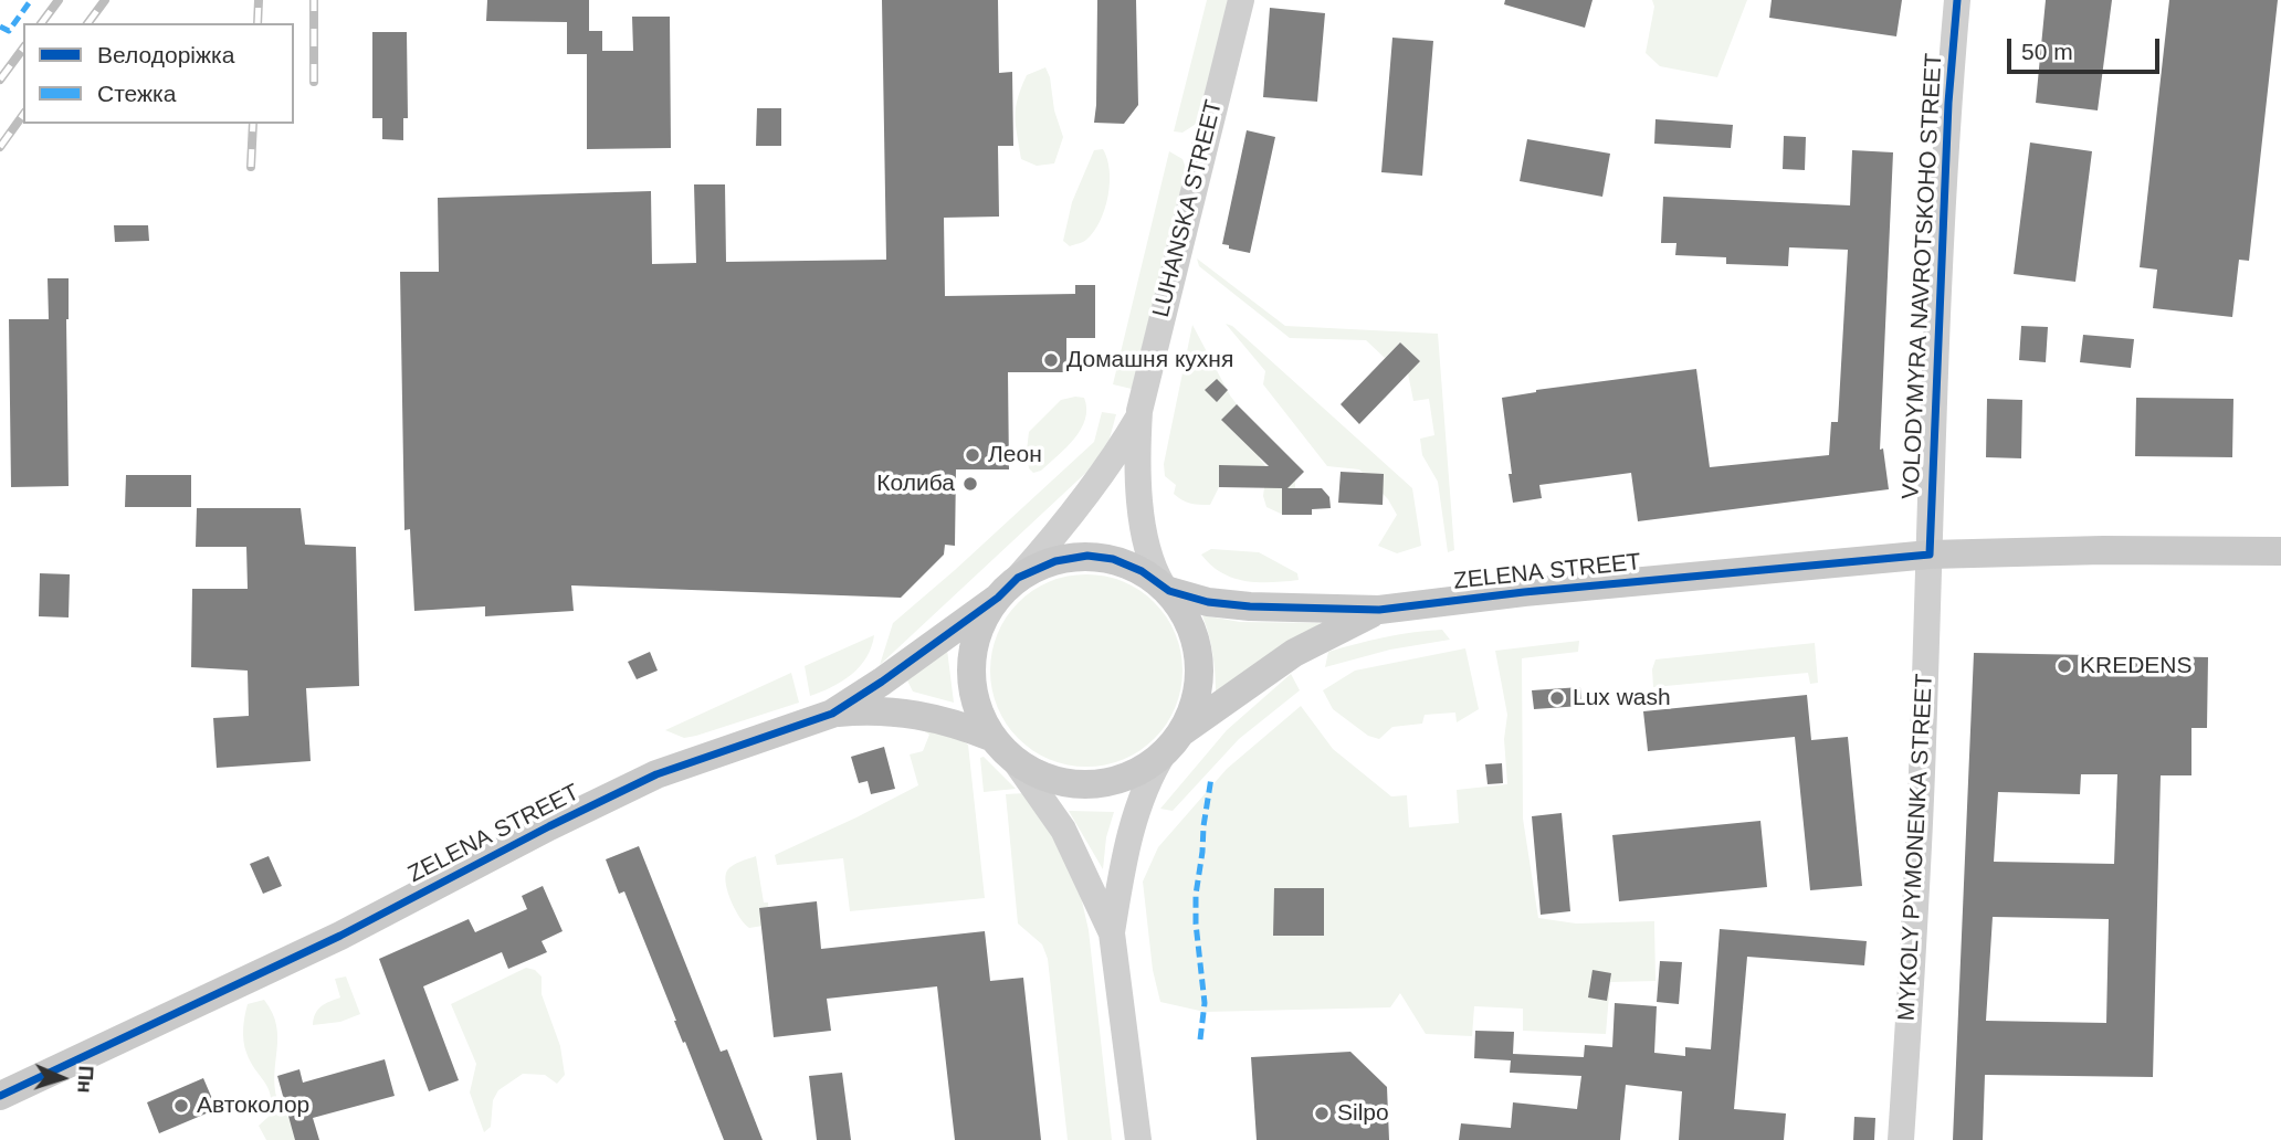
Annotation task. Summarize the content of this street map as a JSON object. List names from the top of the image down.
{
  "streets": {
    "main road": [
      "LUHANSKA STREET",
      "VOLODYMYRA NAVROTSKOHO STREET",
      "ZELENA STREET",
      "MYKOLY PYMONENKA STREET"
    ]
  },
  "crossings": [
    ["LUHANSKA STREET", "ZELENA STREET"],
    ["VOLODYMYRA NAVROTSKOHO STREET", "ZELENA STREET"],
    ["VOLODYMYRA NAVROTSKOHO STREET", "MYKOLY PYMONENKA STREET"],
    ["ZELENA STREET", "MYKOLY PYMONENKA STREET"]
  ],
  "places": [
    "Домашня кухня",
    "Леон",
    "Колиба",
    "KREDENS",
    "Lux wash",
    "Автоколор",
    "Silpo"
  ],
  "legend": ["Велодоріжка", "Стежка"],
  "scale_bar": "50 m",
  "north": "right"
}
